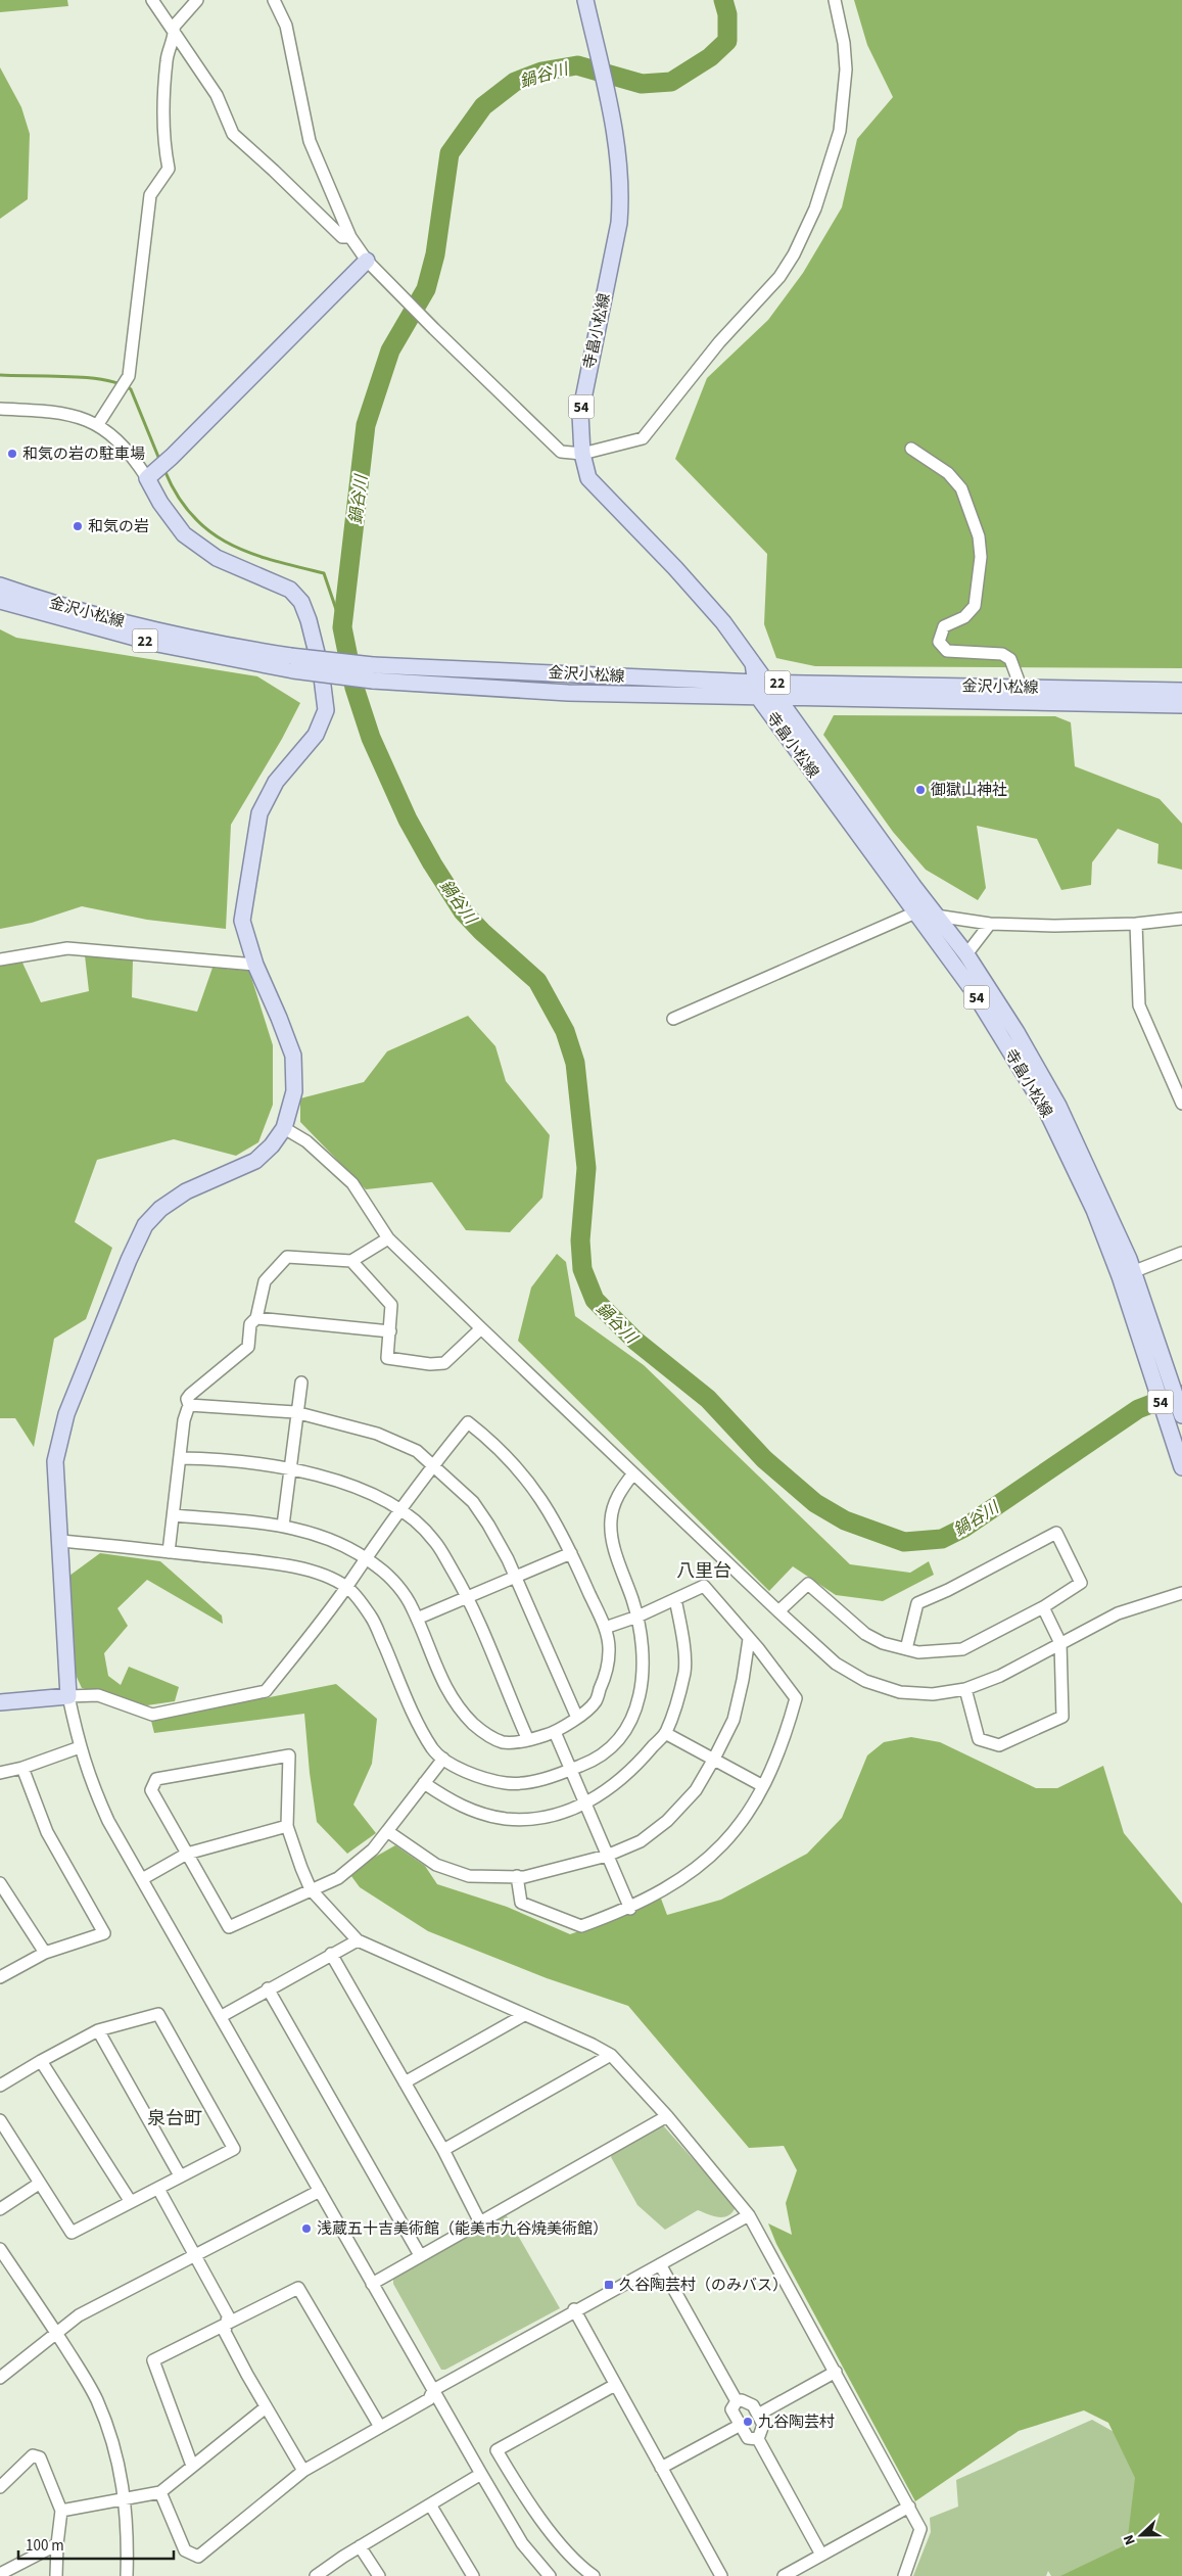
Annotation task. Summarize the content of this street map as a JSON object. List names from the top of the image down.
{
  "streets": {
    "main road": [
      "寺畠小松線",
      "54",
      "金沢小松線",
      "22"
    ]
  },
  "crossings": [
    ["寺畠小松線", "金沢小松線"]
  ],
  "districts": ["八里台", "泉台町"],
  "water": ["鍋谷川"],
  "places": {
    "other": [
      "和気の岩の駐車場",
      "和気の岩",
      "御獄山神社",
      "浅蔵五十吉美術館（能美市九谷焼美術館）",
      "九谷陶芸村"
    ],
    "transit": ["久谷陶芸村（のみバス）"]
  },
  "scale_bar": "100 m",
  "north": "left"
}
